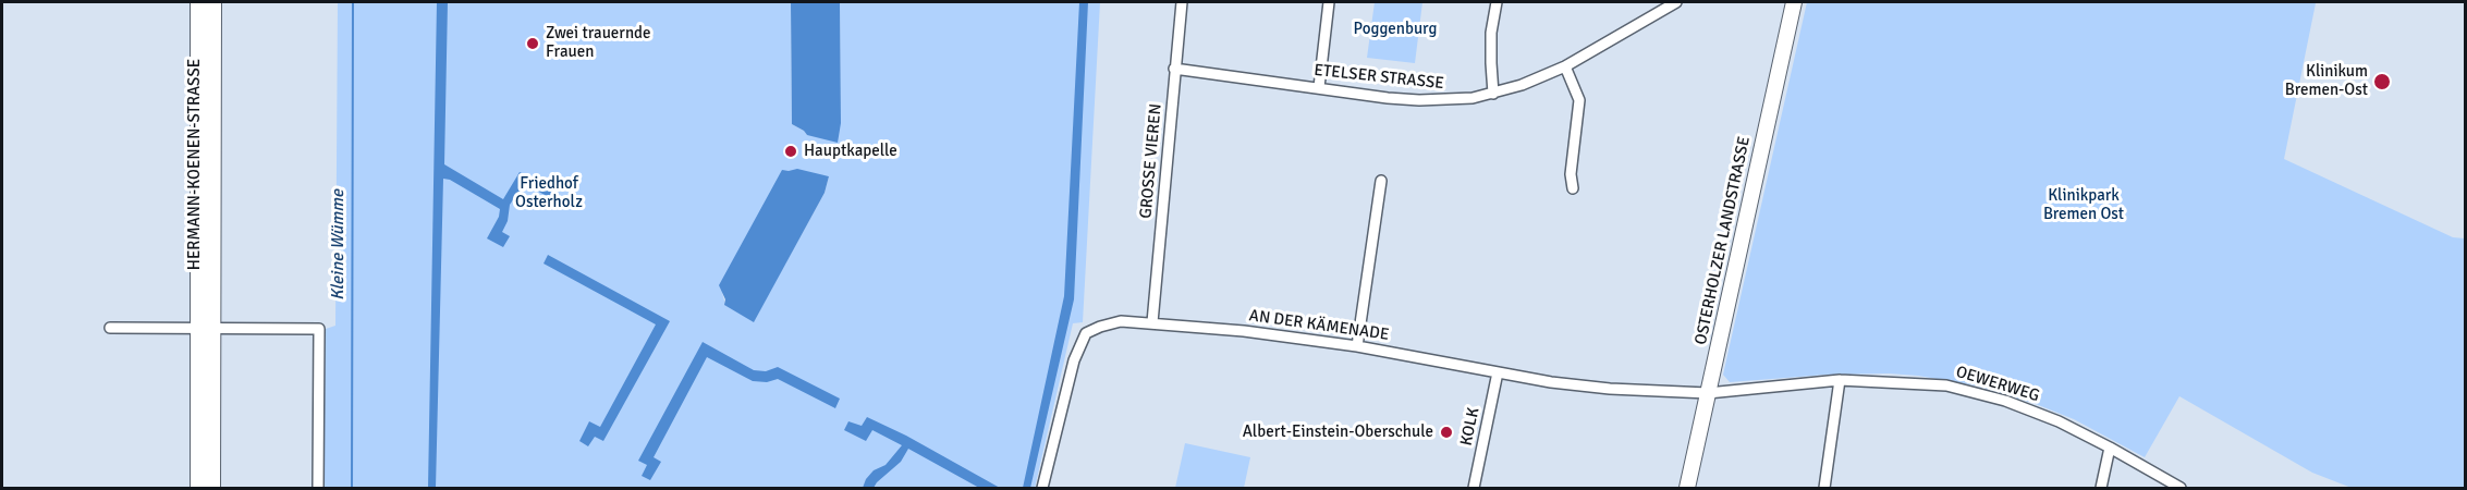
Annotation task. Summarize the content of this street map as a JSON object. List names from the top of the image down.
{
  "streets": {
    "main road": ["HERMANN-KOENEN-STRASSE", "OSTERHOLZER LANDSTRASSE"],
    "street": [
      "ETELSER STRASSE",
      "GROSSE VIEREN",
      "AN DER KÄMENADE",
      "OEWERWEG",
      "KOLK"
    ]
  },
  "crossings": [
    ["ETELSER STRASSE", "GROSSE VIEREN"],
    ["GROSSE VIEREN", "AN DER KÄMENADE"],
    ["OSTERHOLZER LANDSTRASSE", "AN DER KÄMENADE"],
    ["OSTERHOLZER LANDSTRASSE", "OEWERWEG"],
    ["AN DER KÄMENADE", "OEWERWEG"],
    ["AN DER KÄMENADE", "KOLK"]
  ],
  "water": ["Kleine Wümme"],
  "parks": ["Poggenburg", "Friedhof Osterholz", "Klinikpark Bremen Ost"],
  "places": [
    "Zwei trauernde Frauen",
    "Klinikum Bremen-Ost",
    "Hauptkapelle",
    "Albert-Einstein-Oberschule"
  ]
}
